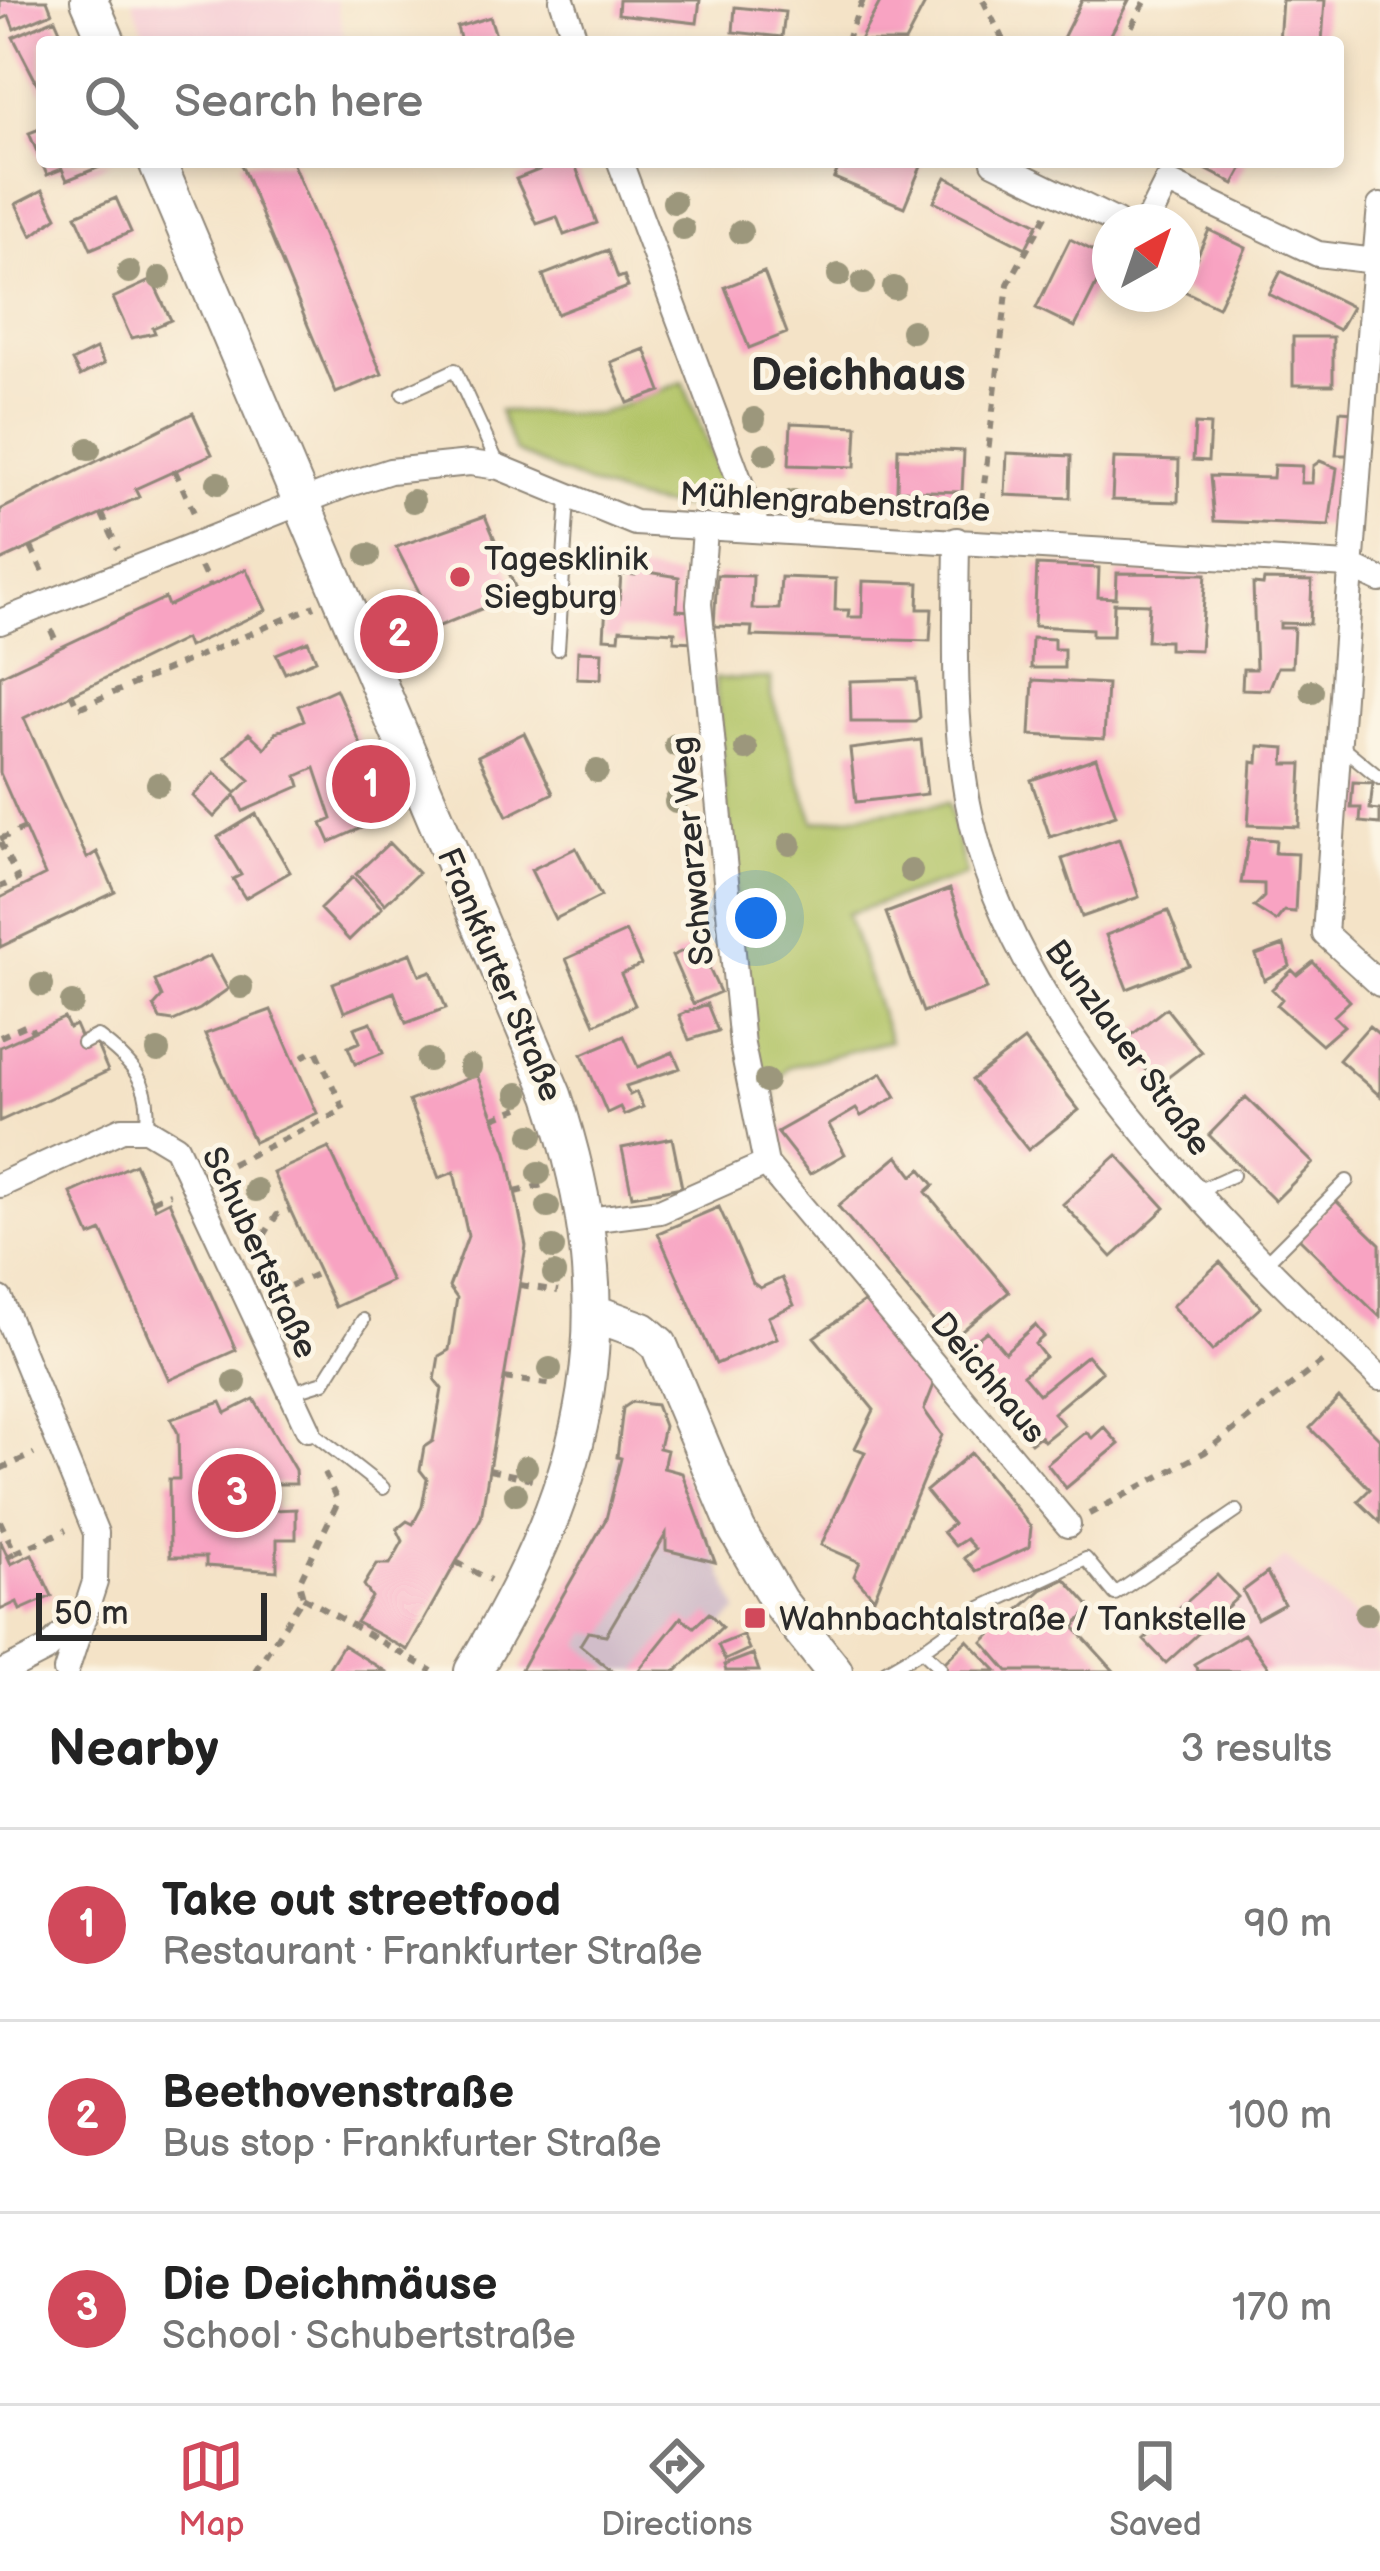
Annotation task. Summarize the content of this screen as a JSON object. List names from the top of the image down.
{
  "streets": {
    "main road": ["Frankfurter Straße"],
    "street": [
      "Mühlengrabenstraße",
      "Schwarzer Weg",
      "Bunzlauer Straße",
      "Schubertstraße",
      "Deichhaus"
    ]
  },
  "crossings": [
    ["Mühlengrabenstraße", "Schwarzer Weg"],
    ["Mühlengrabenstraße", "Frankfurter Straße"],
    ["Mühlengrabenstraße", "Bunzlauer Straße"],
    ["Schwarzer Weg", "Deichhaus"]
  ],
  "districts": ["Deichhaus"],
  "places": {
    "other": ["Tagesklinik Siegburg"],
    "transit": ["Wahnbachtalstraße / Tankstelle"]
  },
  "scale_bar": "50 m",
  "north": "top right",
  "page": {
    "search": "Search here",
    "pins": ["2", "1", "3"],
    "scale": "50 m",
    "heading": ["Nearby", "3 results"],
    "list": [
      {
        "mark": "1",
        "name": "Take out streetfood",
        "note": "Restaurant · Frankfurter Straße",
        "value": "90 m"
      },
      {
        "mark": "2",
        "name": "Beethovenstraße",
        "note": "Bus stop · Frankfurter Straße",
        "value": "100 m"
      },
      {
        "mark": "3",
        "name": "Die Deichmäuse",
        "note": "School · Schubertstraße",
        "value": "170 m"
      }
    ],
    "nav": ["Map", "Directions", "Saved"]
  }
}
